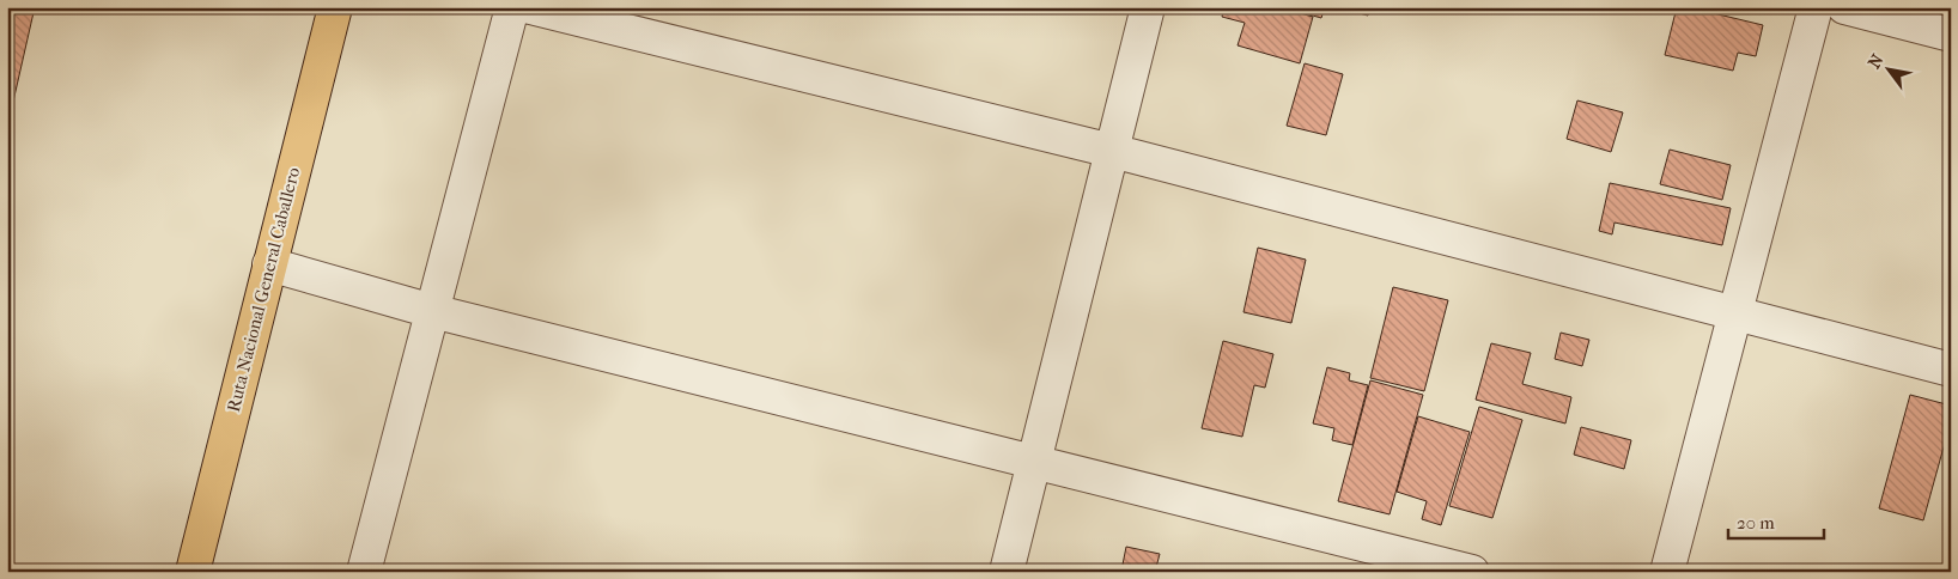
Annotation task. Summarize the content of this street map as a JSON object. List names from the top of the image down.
{
  "streets": {
    "highway": ["Ruta Nacional General Caballero"]
  },
  "scale_bar": "20 m",
  "north": "top left"
}
